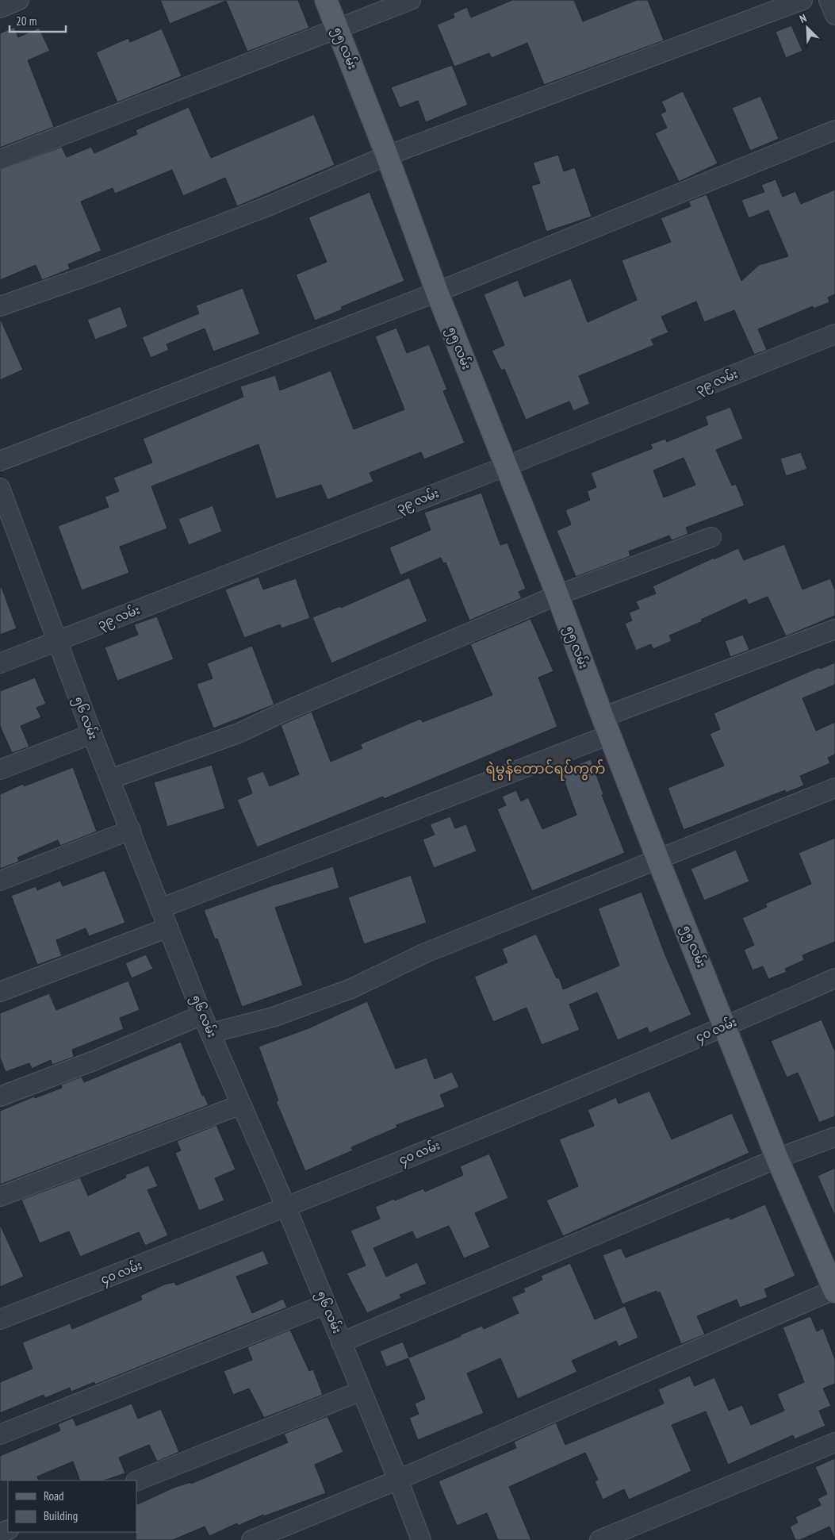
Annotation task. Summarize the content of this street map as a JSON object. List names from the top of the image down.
{
  "streets": {
    "main road": ["၅၅ လမ်း"],
    "street": ["၃၉ လမ်း", "၅၆ လမ်း", "၄၀ လမ်း"]
  },
  "crossings": [
    ["၅၅ လမ်း", "၃၉ လမ်း"],
    ["၅၅ လမ်း", "၄၀ လမ်း"],
    ["၃၉ လမ်း", "၅၆ လမ်း"],
    ["၅၆ လမ်း", "၄၀ လမ်း"]
  ],
  "districts": ["ရဲမွန်တောင်ရပ်ကွက်"],
  "legend": ["Road", "Building"],
  "scale_bar": "20 m",
  "north": "top left"
}
